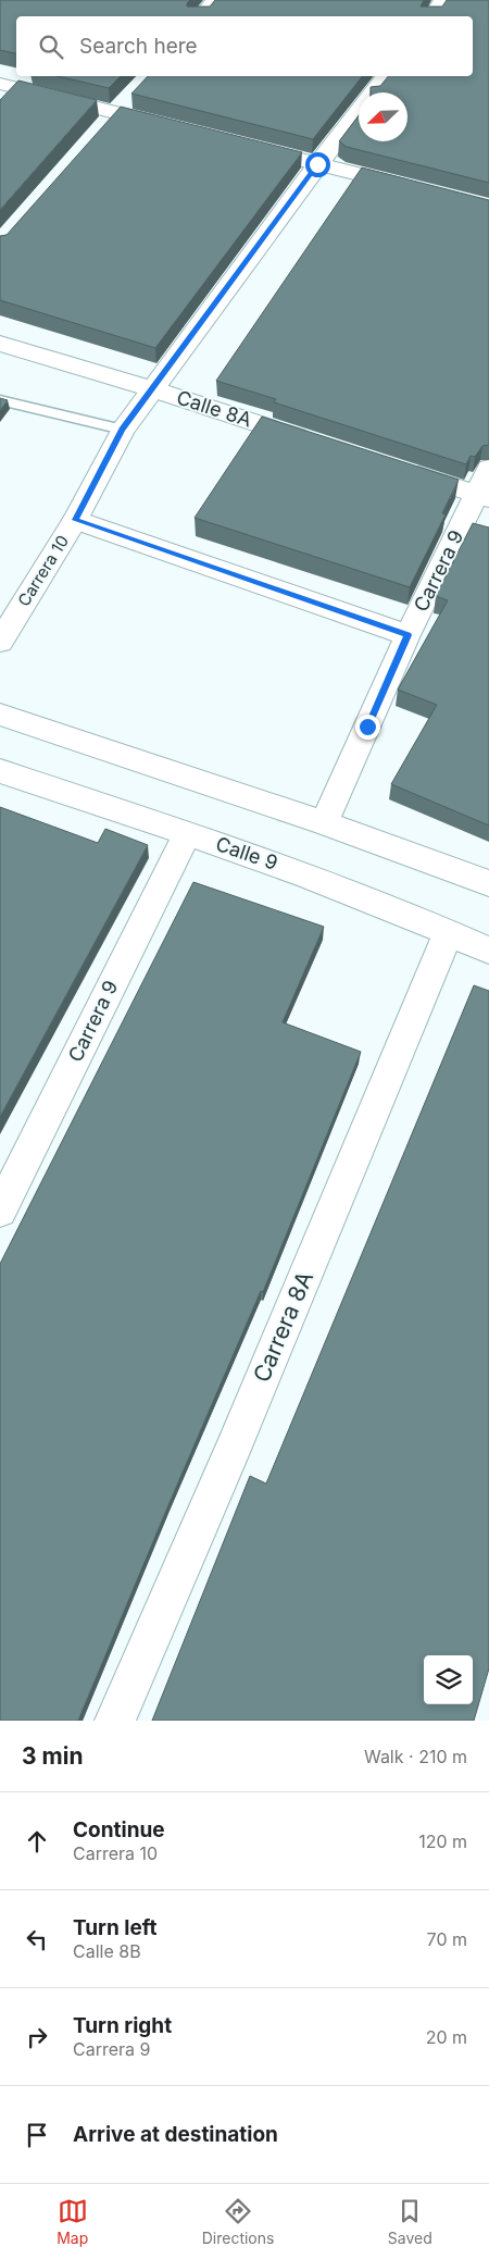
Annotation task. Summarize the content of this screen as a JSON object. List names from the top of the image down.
{
  "streets": {
    "street": [
      "Calle 8A",
      "Carrera 10",
      "Carrera 9",
      "Calle 9",
      "Carrera 8A"
    ]
  },
  "crossings": [
    ["Calle 8A", "Carrera 10"],
    ["Carrera 9", "Calle 9"],
    ["Calle 9", "Carrera 8A"]
  ],
  "north": "bottom left",
  "page": {
    "search": "Search here",
    "heading": ["3 min", "Walk · 210 m"],
    "list": [
      ["Continue", "Carrera 10", "120 m"],
      ["Turn left", "Calle 8B", "70 m"],
      ["Turn right", "Carrera 9", "20 m"],
      "Arrive at destination"
    ],
    "nav": ["Map", "Directions", "Saved"]
  }
}
